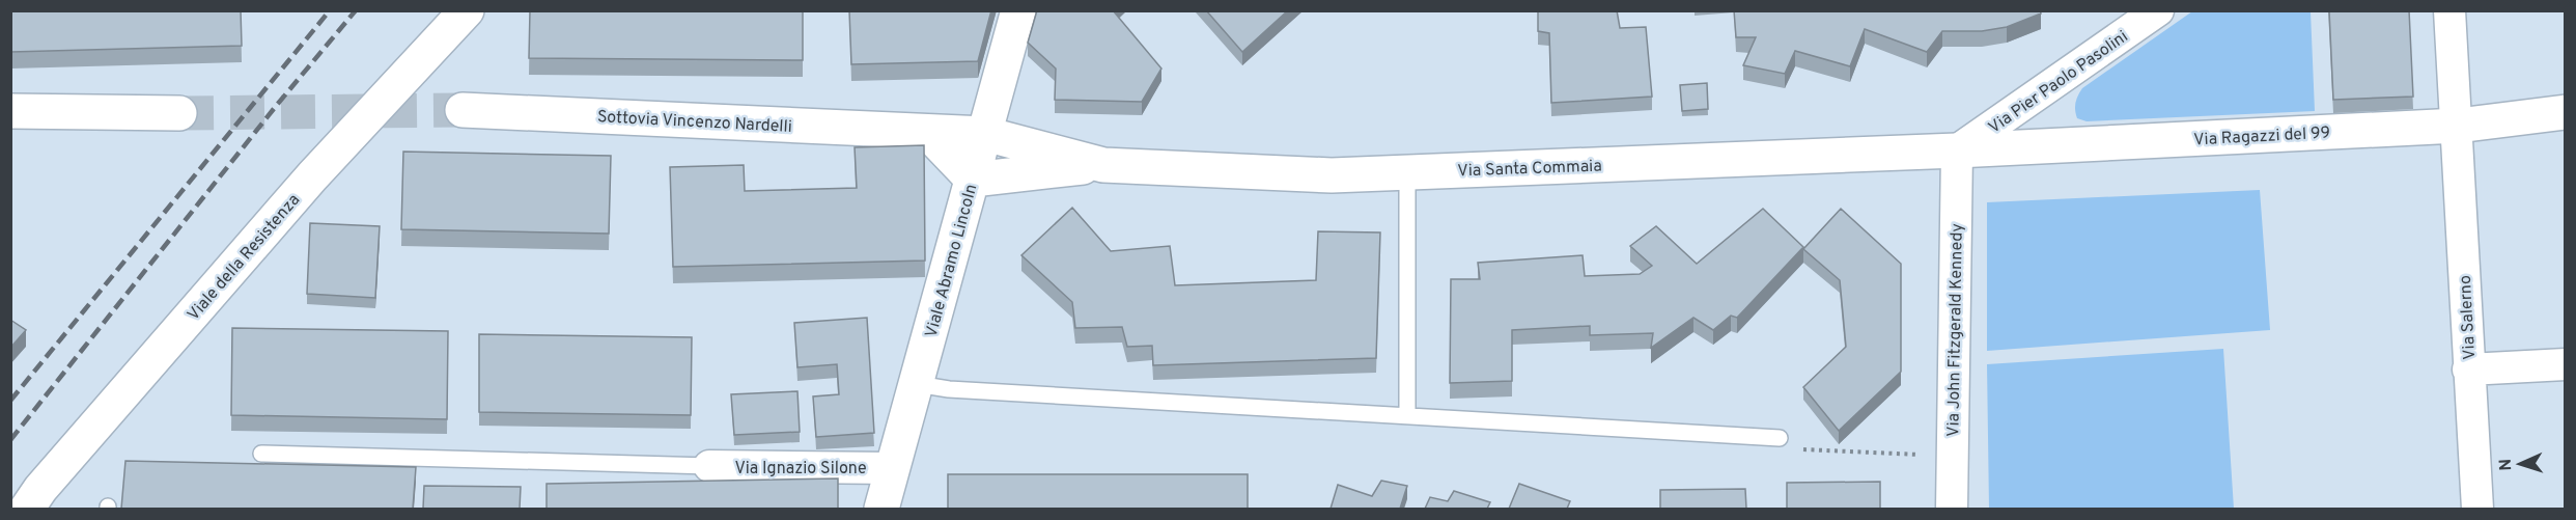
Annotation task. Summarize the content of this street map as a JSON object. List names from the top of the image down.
{
  "streets": {
    "street": [
      "Via Pier Paolo Pasolini",
      "Sottovia Vincenzo Nardelli",
      "Via Ragazzi del 99",
      "Via Santa Commaia",
      "Viale della Resistenza",
      "Viale Abramo Lincoln",
      "Via Salerno",
      "Via John Fitzgerald Kennedy",
      "Via Ignazio Silone"
    ]
  },
  "crossings": [
    ["Via Pier Paolo Pasolini", "Via Ragazzi del 99"],
    ["Via Pier Paolo Pasolini", "Via Santa Commaia"],
    ["Via Pier Paolo Pasolini", "Via John Fitzgerald Kennedy"],
    ["Sottovia Vincenzo Nardelli", "Via Santa Commaia"],
    ["Sottovia Vincenzo Nardelli", "Viale Abramo Lincoln"],
    ["Via Ragazzi del 99", "Via Santa Commaia"],
    ["Via Ragazzi del 99", "Via Salerno"],
    ["Via Ragazzi del 99", "Via John Fitzgerald Kennedy"],
    ["Via Santa Commaia", "Viale Abramo Lincoln"],
    ["Via Santa Commaia", "Via John Fitzgerald Kennedy"],
    ["Viale Abramo Lincoln", "Via Ignazio Silone"]
  ],
  "north": "left"
}
